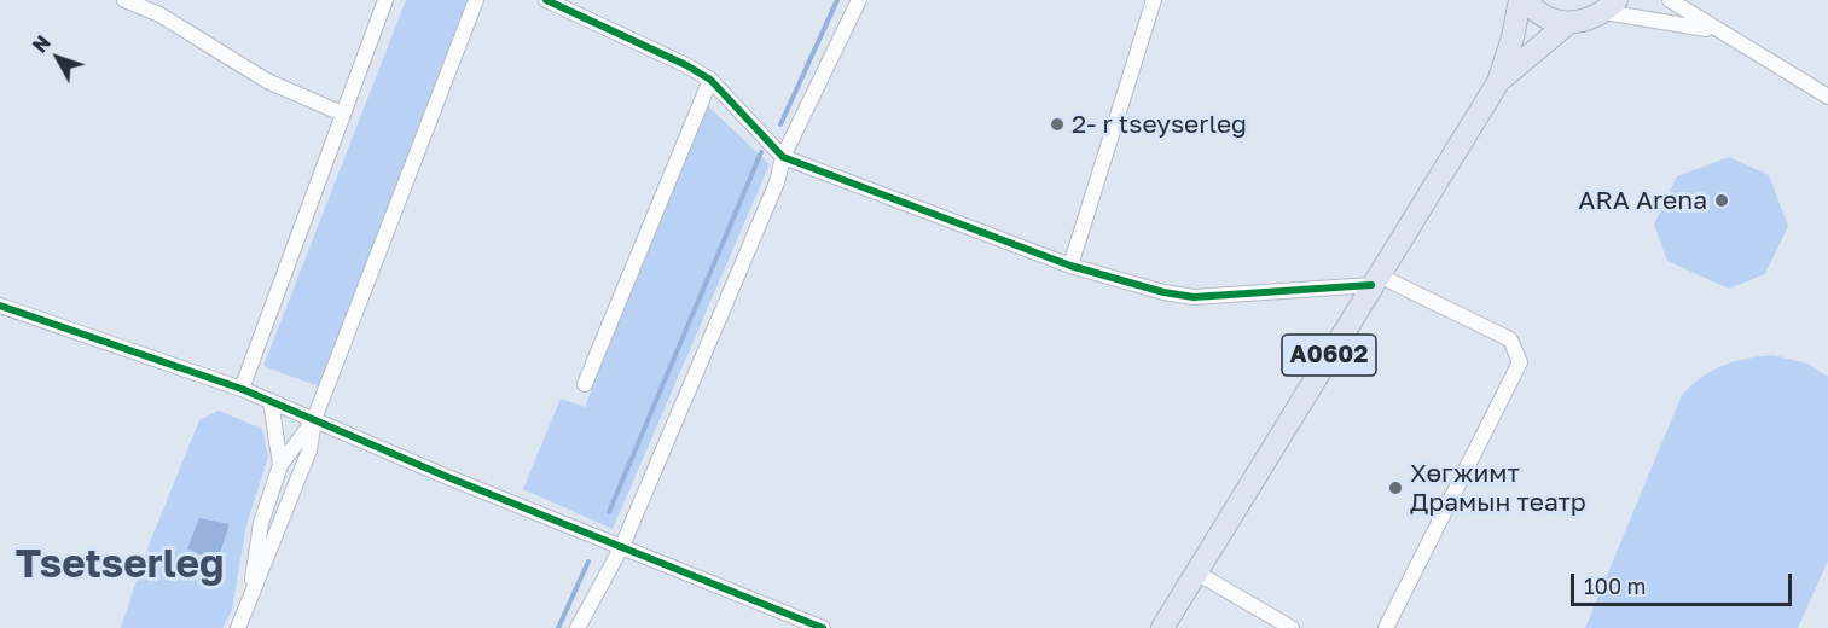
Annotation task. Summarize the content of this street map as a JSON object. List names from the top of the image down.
{
  "streets": {
    "highway": ["A0602"]
  },
  "districts": ["Tsetserleg"],
  "places": ["2- r tseyserleg", "ARA Arena", "Хөгжимт Драмын театр"],
  "scale_bar": "100 m",
  "north": "top left"
}
